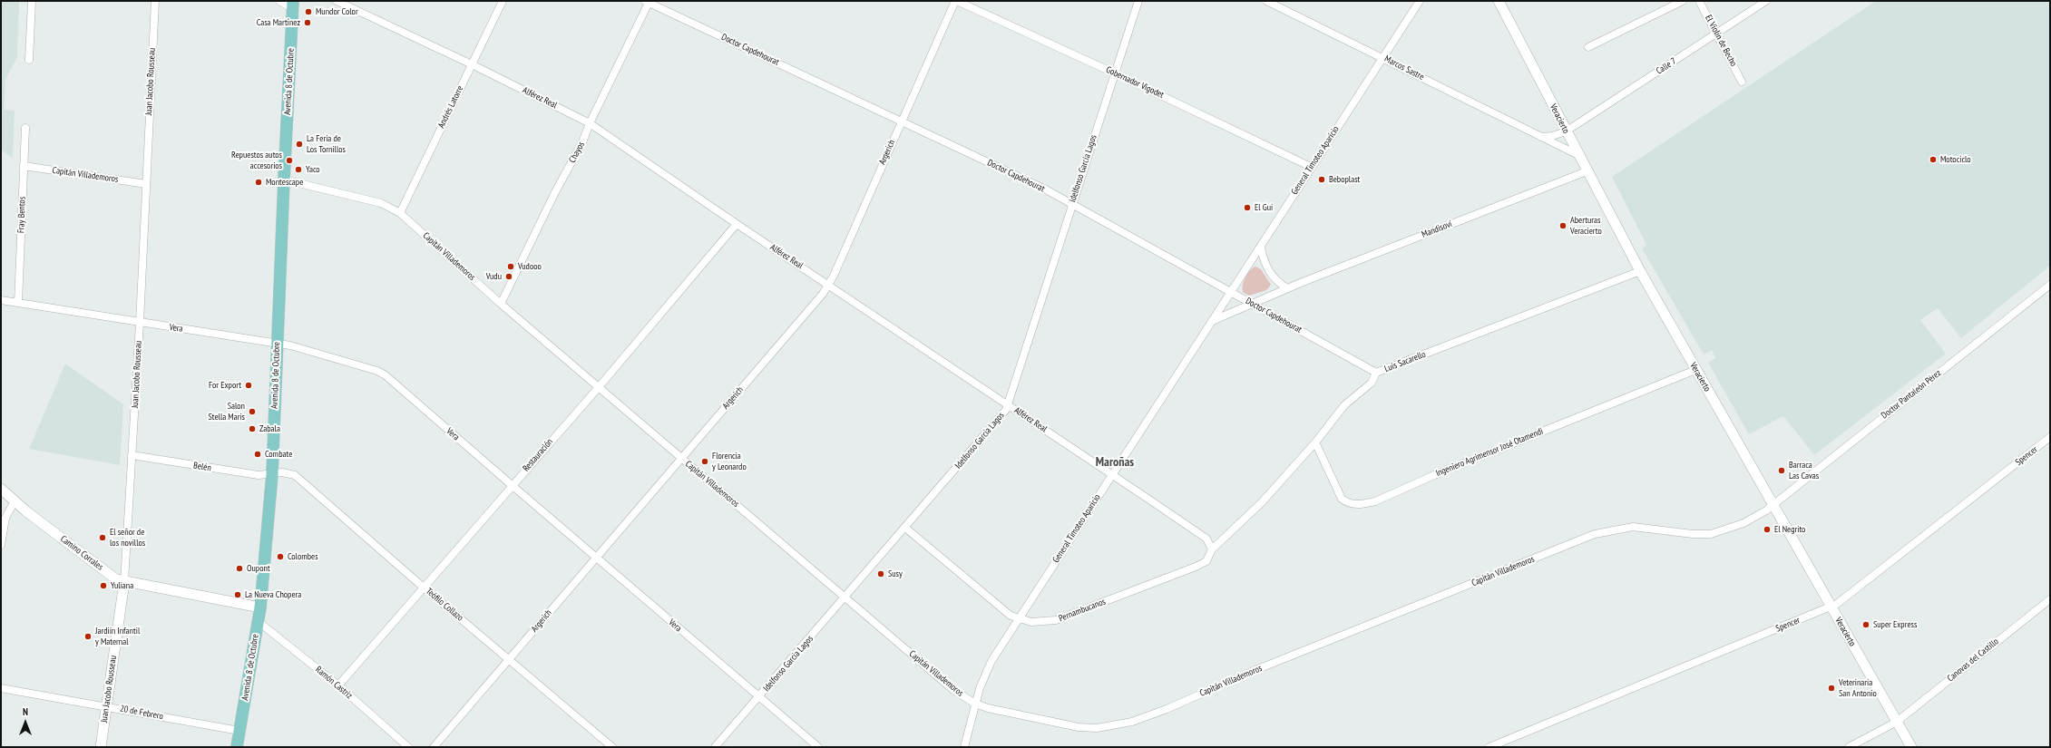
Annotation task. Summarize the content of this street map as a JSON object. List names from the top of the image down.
{
  "streets": {
    "main road": ["Avenida 8 de Octubre"],
    "street": [
      "El Violín de Becho",
      "Doctor Capdehourat",
      "Calle 7",
      "Marcos Sastre",
      "Juan Jacobo Rousseau",
      "Gobernador Vigodet",
      "Alférez Real",
      "Andrés Latorre",
      "Veracierto",
      "Chayos",
      "Argerich",
      "General Timoteo Aparicio",
      "Idelfonso García Lagos",
      "Capitán Villademoros",
      "Fray Bentos",
      "Mandisoví",
      "Vera",
      "Luis Sacarello",
      "Doctor Pantaleón Pérez",
      "Ingeniero Agrimensor José Otamendi",
      "Restauración",
      "Spencer",
      "Belén",
      "Camino Corrales",
      "Teófilo Collazo",
      "Pernambucanos",
      "Canovas del Castillo",
      "Ramón Castriz",
      "20 de Febrero"
    ]
  },
  "crossings": [
    ["El Violín de Becho", "Calle 7"],
    ["Doctor Capdehourat", "Chayos"],
    ["Doctor Capdehourat", "Argerich"],
    ["Doctor Capdehourat", "General Timoteo Aparicio"],
    ["Doctor Capdehourat", "Idelfonso García Lagos"],
    ["Doctor Capdehourat", "Mandisoví"],
    ["Doctor Capdehourat", "Luis Sacarello"],
    ["Calle 7", "Veracierto"],
    ["Marcos Sastre", "Veracierto"],
    ["Marcos Sastre", "General Timoteo Aparicio"],
    ["Juan Jacobo Rousseau", "Capitán Villademoros"],
    ["Juan Jacobo Rousseau", "Vera"],
    ["Juan Jacobo Rousseau", "Belén"],
    ["Juan Jacobo Rousseau", "Camino Corrales"],
    ["Juan Jacobo Rousseau", "20 de Febrero"],
    ["Avenida 8 de Octubre", "Capitán Villademoros"],
    ["Avenida 8 de Octubre", "Vera"],
    ["Avenida 8 de Octubre", "Belén"],
    ["Avenida 8 de Octubre", "Camino Corrales"],
    ["Avenida 8 de Octubre", "Teófilo Collazo"],
    ["Avenida 8 de Octubre", "Ramón Castriz"],
    ["Avenida 8 de Octubre", "20 de Febrero"],
    ["Gobernador Vigodet", "Argerich"],
    ["Gobernador Vigodet", "General Timoteo Aparicio"],
    ["Gobernador Vigodet", "Idelfonso García Lagos"],
    ["Alférez Real", "Andrés Latorre"],
    ["Alférez Real", "Chayos"],
    ["Alférez Real", "Argerich"],
    ["Alférez Real", "General Timoteo Aparicio"],
    ["Alférez Real", "Idelfonso García Lagos"],
    ["Alférez Real", "Luis Sacarello"],
    ["Alférez Real", "Restauración"],
    ["Alférez Real", "Pernambucanos"],
    ["Andrés Latorre", "Capitán Villademoros"],
    ["Veracierto", "Capitán Villademoros"],
    ["Veracierto", "Mandisoví"],
    ["Veracierto", "Luis Sacarello"],
    ["Veracierto", "Doctor Pantaleón Pérez"],
    ["Veracierto", "Ingeniero Agrimensor José Otamendi"],
    ["Veracierto", "Spencer"],
    ["Veracierto", "Canovas del Castillo"],
    ["Chayos", "Capitán Villademoros"],
    ["Argerich", "Capitán Villademoros"],
    ["Argerich", "Vera"],
    ["Argerich", "Teófilo Collazo"],
    ["General Timoteo Aparicio", "Capitán Villademoros"],
    ["General Timoteo Aparicio", "Pernambucanos"],
    ["Idelfonso García Lagos", "Capitán Villademoros"],
    ["Idelfonso García Lagos", "Vera"],
    ["Idelfonso García Lagos", "Pernambucanos"],
    ["Capitán Villademoros", "Fray Bentos"],
    ["Capitán Villademoros", "Doctor Pantaleón Pérez"],
    ["Capitán Villademoros", "Restauración"],
    ["Fray Bentos", "Vera"],
    ["Vera", "Restauración"],
    ["Luis Sacarello", "Ingeniero Agrimensor José Otamendi"],
    ["Luis Sacarello", "Pernambucanos"],
    ["Restauración", "Teófilo Collazo"],
    ["Restauración", "Ramón Castriz"],
    ["Belén", "Teófilo Collazo"]
  ],
  "districts": ["Maroñas"],
  "places": [
    "Mundor Color",
    "Casa Martinez",
    "La Feria de Los Tornillos",
    "Motociclo",
    "Repuestos autos accesorios",
    "Yaco",
    "Beboplast",
    "Montescape",
    "El Gui",
    "Aberturas Veracierto",
    "Vudooo",
    "Vudu",
    "For Export",
    "Salon Stella Maris",
    "Zabala",
    "Combate",
    "Florencia y Leonardo",
    "Barraca Las Cavas",
    "El Negrito",
    "El señor de los novillos",
    "Colombes",
    "Oupont",
    "Susy",
    "Yuliana",
    "La Nueva Chopera",
    "Super Express",
    "Jardiín Infantil y Maternal",
    "Veterinaria San Antonio"
  ],
  "north": "top"
}
